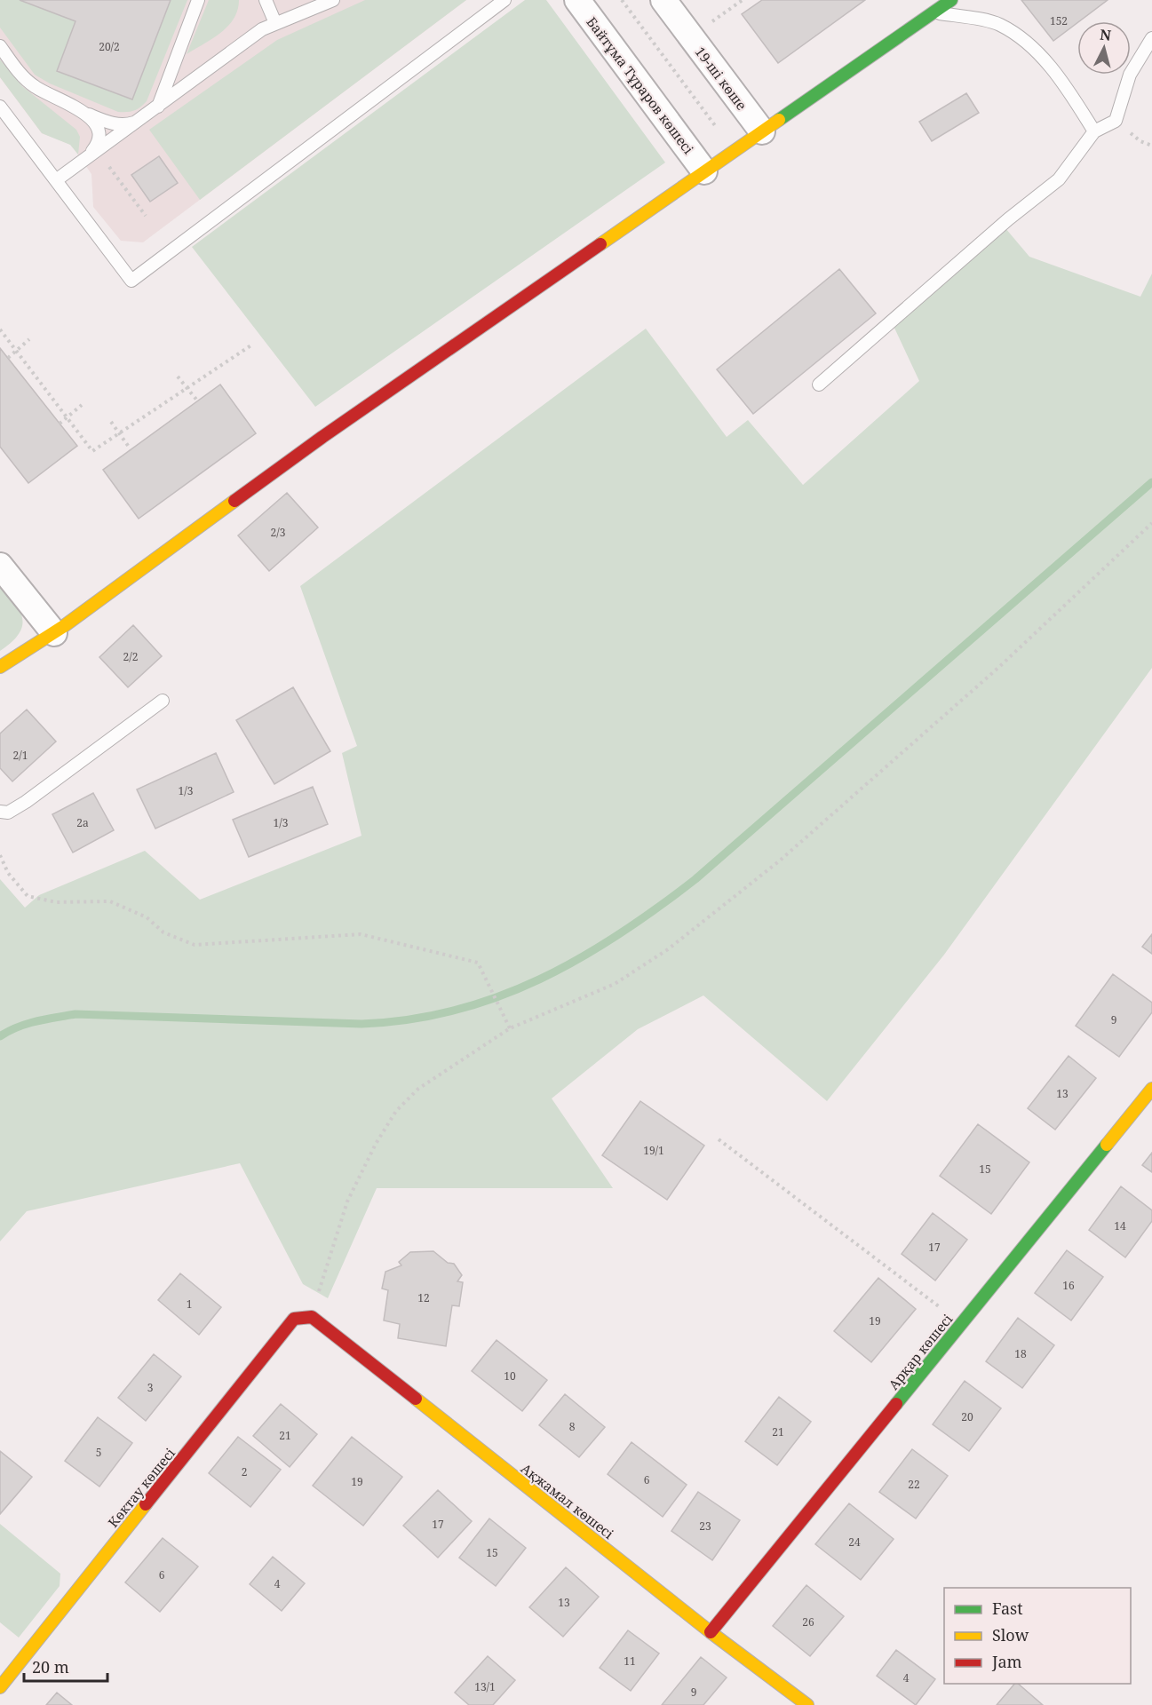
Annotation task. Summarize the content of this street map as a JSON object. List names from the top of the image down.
{
  "streets": {
    "street": [
      "19-ші көше",
      "Байтұма Тұраров көшесі",
      "Арқар көшесі",
      "Көктау көшесі",
      "Ақжамал көшесі"
    ]
  },
  "crossings": [
    ["Арқар көшесі", "Ақжамал көшесі"],
    ["Көктау көшесі", "Ақжамал көшесі"]
  ],
  "house_numbers": [
    "152",
    "20/2",
    "2/3",
    "2/2",
    "2/1",
    "1/3",
    "2а",
    "1/3",
    "9",
    "13",
    "19/1",
    "15",
    "14",
    "17",
    "16",
    "12",
    "1",
    "19",
    "18",
    "10",
    "3",
    "20",
    "8",
    "21",
    "21",
    "5",
    "2",
    "6",
    "19",
    "22",
    "17",
    "23",
    "24",
    "15",
    "6",
    "4",
    "13",
    "26",
    "11",
    "4",
    "13/1",
    "9"
  ],
  "legend": ["Fast", "Slow", "Jam"],
  "scale_bar": "20 m",
  "north": "top"
}
